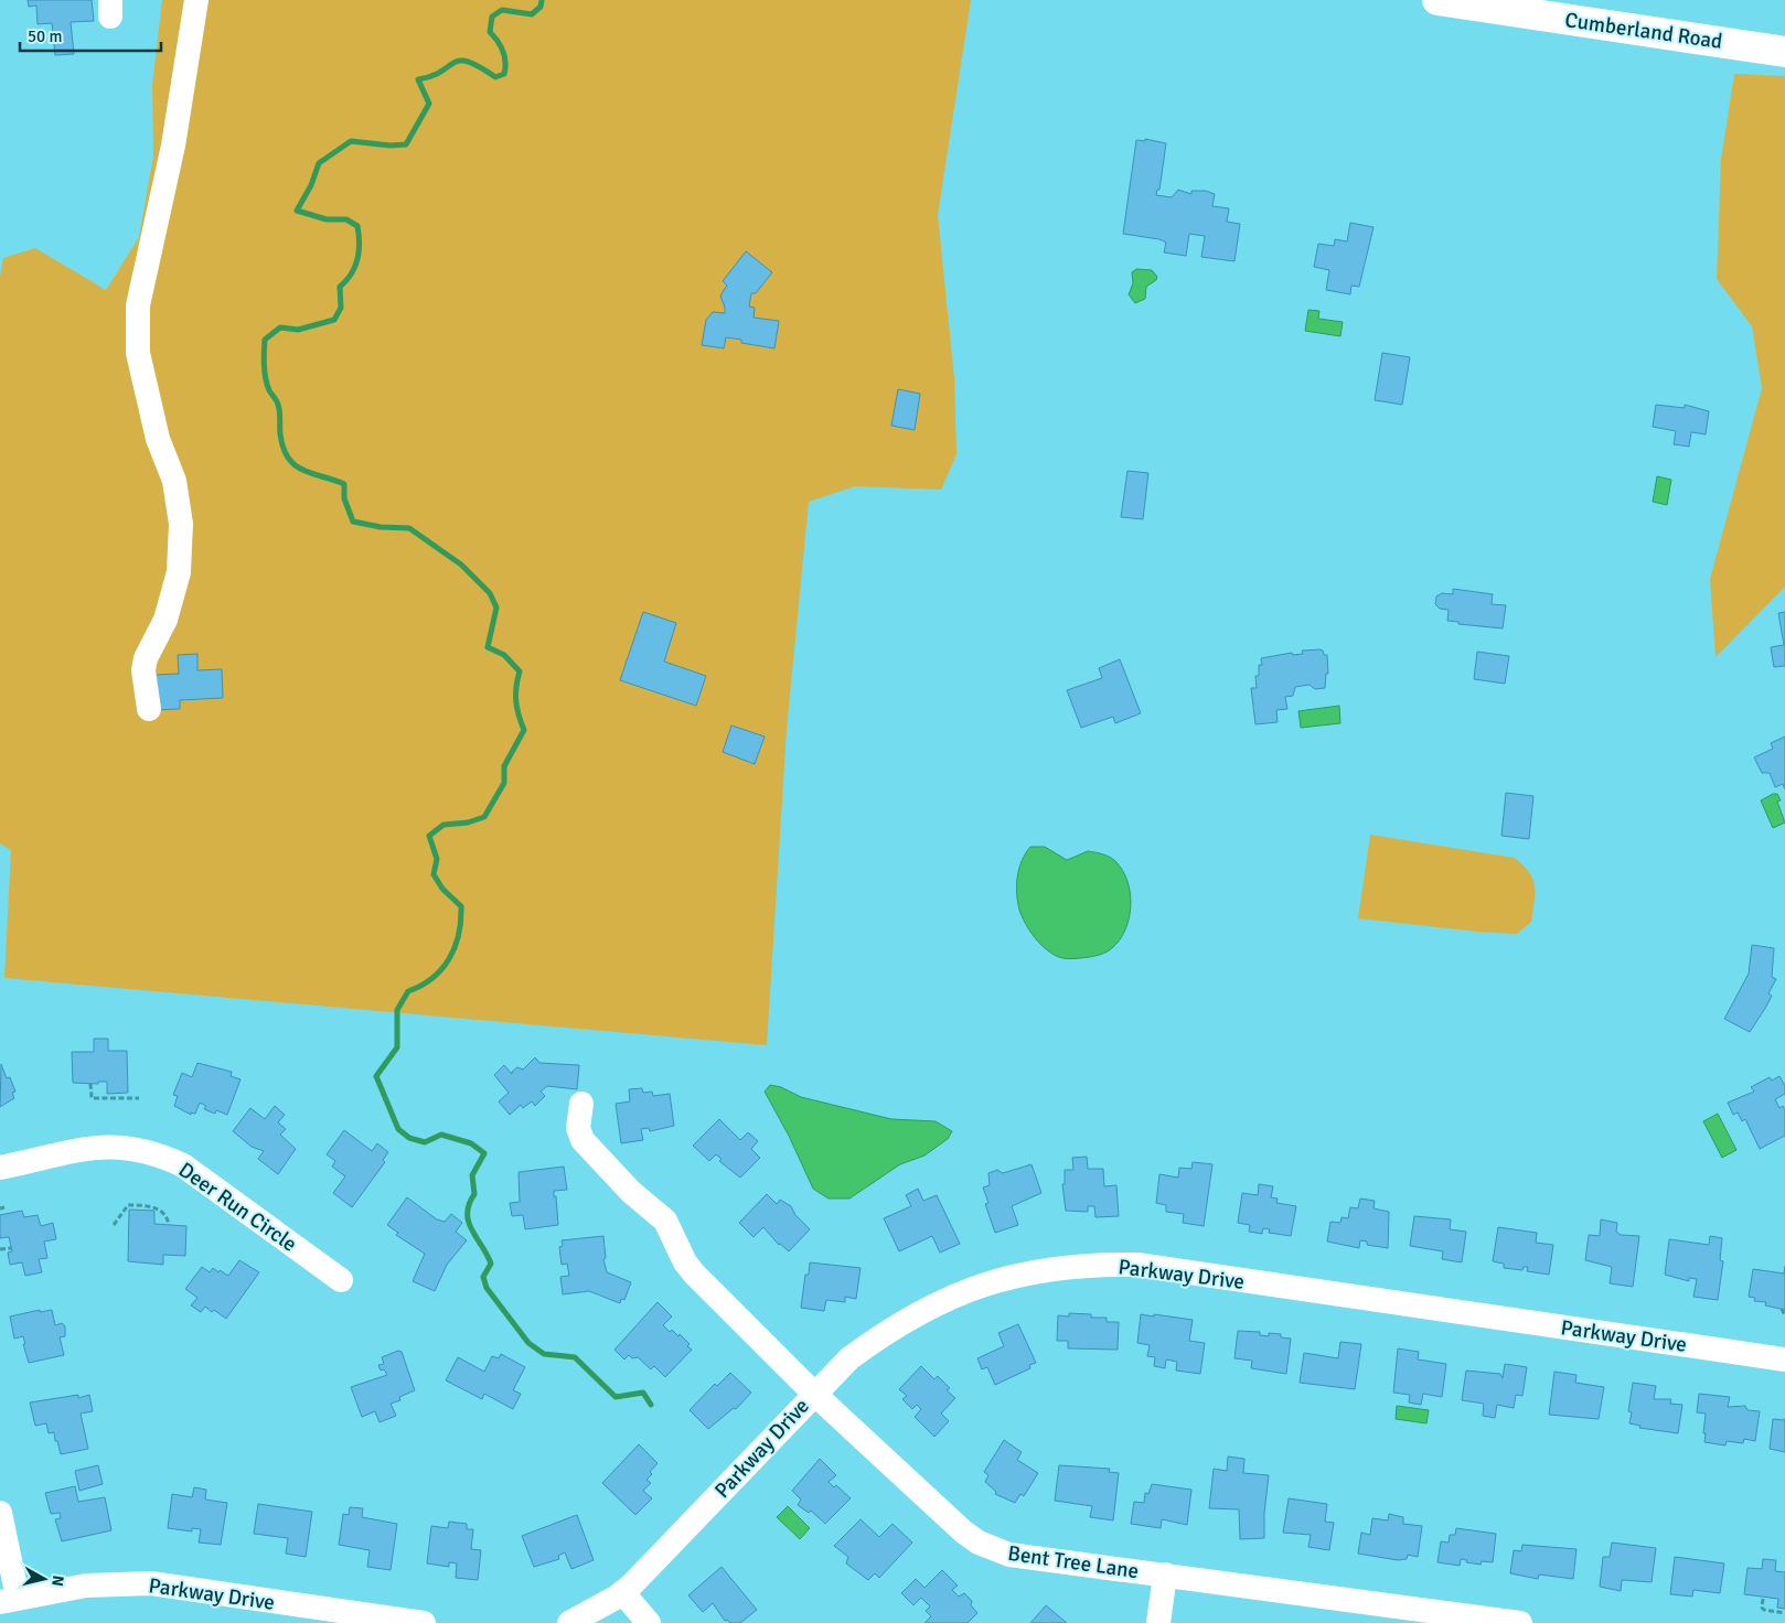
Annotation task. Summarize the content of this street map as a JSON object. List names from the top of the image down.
{
  "streets": {
    "main road": ["Cumberland Road"],
    "street": ["Deer Run Circle", "Parkway Drive", "Bent Tree Lane"]
  },
  "crossings": [
    ["Parkway Drive", "Bent Tree Lane"]
  ],
  "scale_bar": "50 m",
  "north": "right"
}
